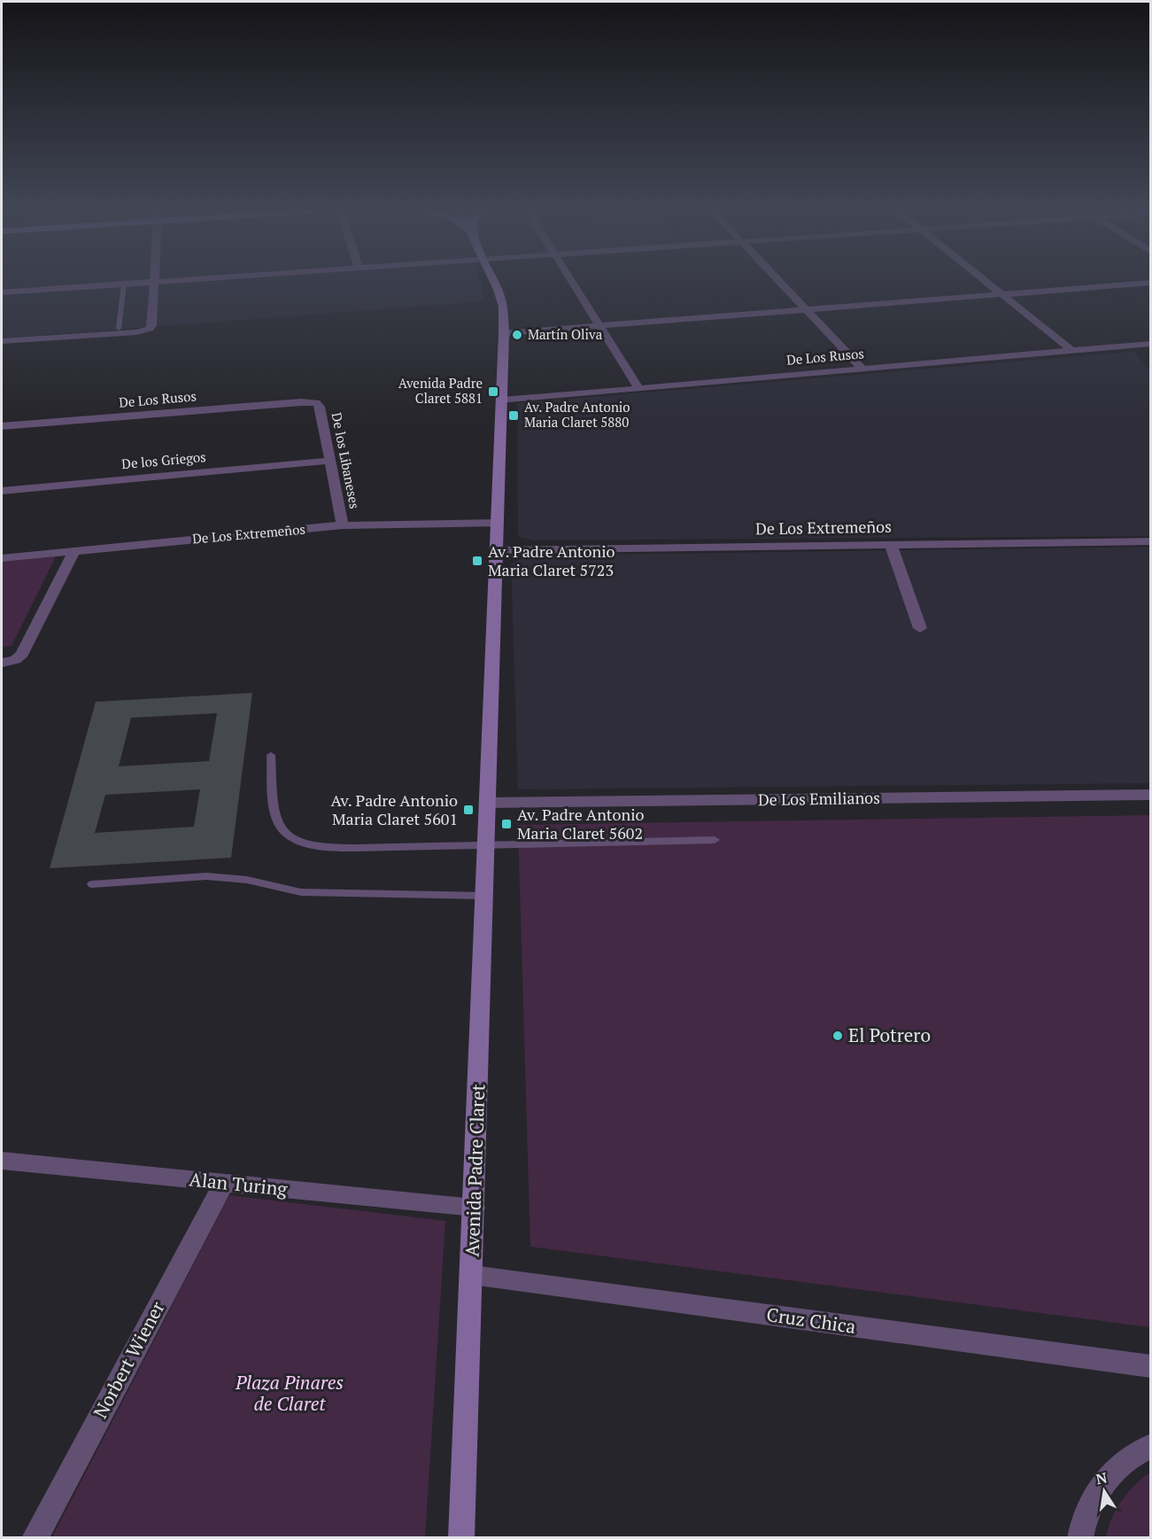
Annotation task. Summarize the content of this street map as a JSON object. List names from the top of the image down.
{
  "streets": {
    "main road": ["Avenida Padre Claret"],
    "street": [
      "De Los Rusos",
      "De los Griegos",
      "De los Libaneses",
      "De Los Extremeños",
      "De Los Emilianos",
      "Alan Turing",
      "Cruz Chica",
      "Norbert Wiener"
    ]
  },
  "crossings": [
    ["De Los Rusos", "De los Libaneses"],
    ["De los Griegos", "De los Libaneses"],
    ["De los Libaneses", "De Los Extremeños"],
    ["De Los Extremeños", "Avenida Padre Claret"],
    ["De Los Emilianos", "Avenida Padre Claret"],
    ["Avenida Padre Claret", "Alan Turing"],
    ["Avenida Padre Claret", "Cruz Chica"],
    ["Alan Turing", "Norbert Wiener"]
  ],
  "parks": ["Plaza Pinares de Claret"],
  "places": {
    "other": ["Martín Oliva", "El Potrero"],
    "transit": [
      "Avenida Padre Claret 5881",
      "Av. Padre Antonio Maria Claret 5880",
      "Av. Padre Antonio Maria Claret 5723",
      "Av. Padre Antonio Maria Claret 5601",
      "Av. Padre Antonio Maria Claret 5602"
    ]
  },
  "north": "top"
}
